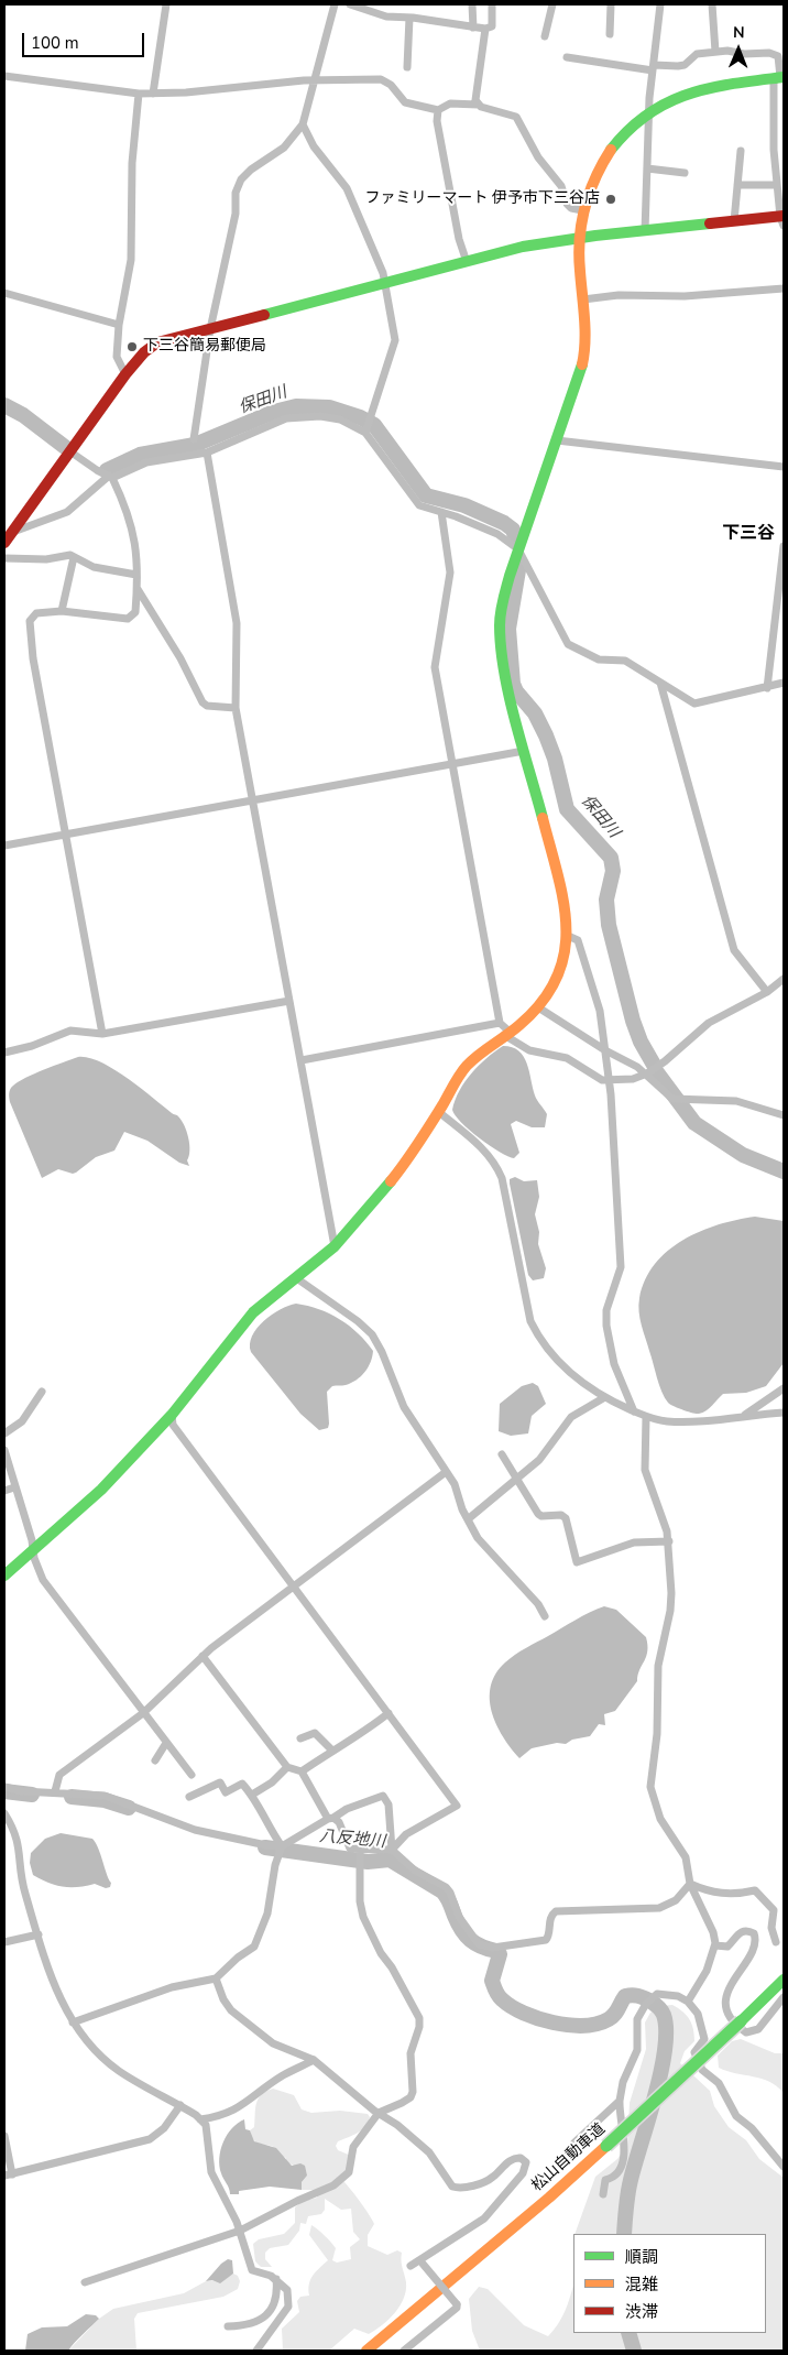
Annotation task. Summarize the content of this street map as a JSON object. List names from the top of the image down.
{
  "streets": {
    "main road": ["松山自動車道"]
  },
  "districts": ["下三谷"],
  "water": ["保田川", "八反地川"],
  "places": ["ファミリーマート 伊予市下三谷店", "下三谷簡易郵便局"],
  "legend": ["順調", "混雑", "渋滞"],
  "scale_bar": "100 m",
  "north": "top"
}
